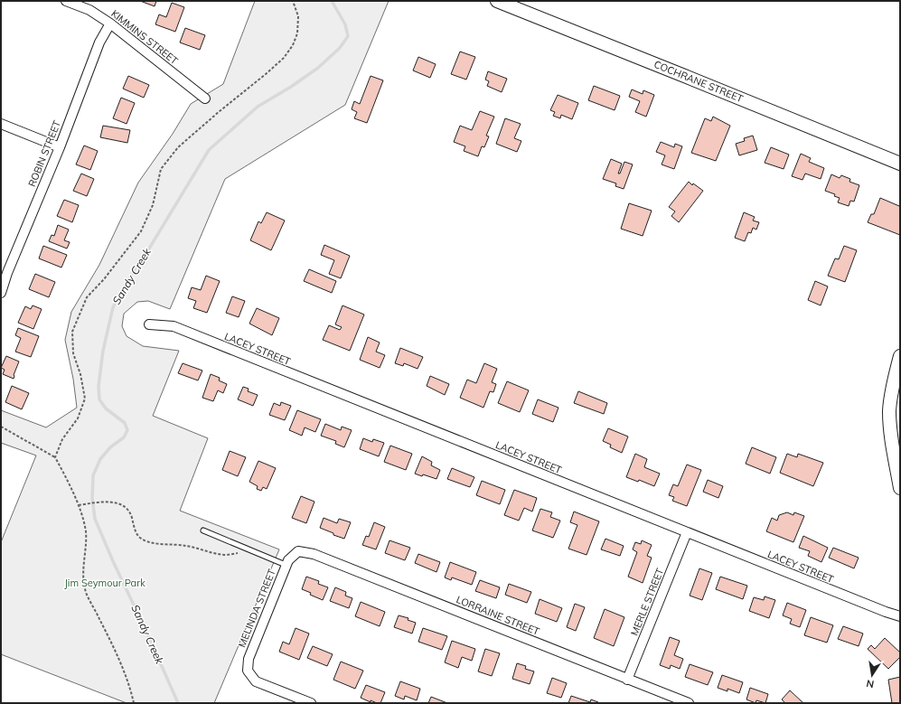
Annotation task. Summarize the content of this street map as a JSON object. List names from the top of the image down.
{
  "streets": {
    "street": [
      "KIMMINS STREET",
      "COCHRANE STREET",
      "ROBIN STREET",
      "LACEY STREET",
      "MERLE STREET",
      "MELINDA STREET",
      "LORRAINE STREET"
    ]
  },
  "crossings": [
    ["KIMMINS STREET", "ROBIN STREET"],
    ["LACEY STREET", "MERLE STREET"],
    ["MERLE STREET", "LORRAINE STREET"],
    ["MELINDA STREET", "LORRAINE STREET"]
  ],
  "water": ["Sandy Creek"],
  "parks": ["Jim Seymour Park"],
  "north": "bottom"
}
